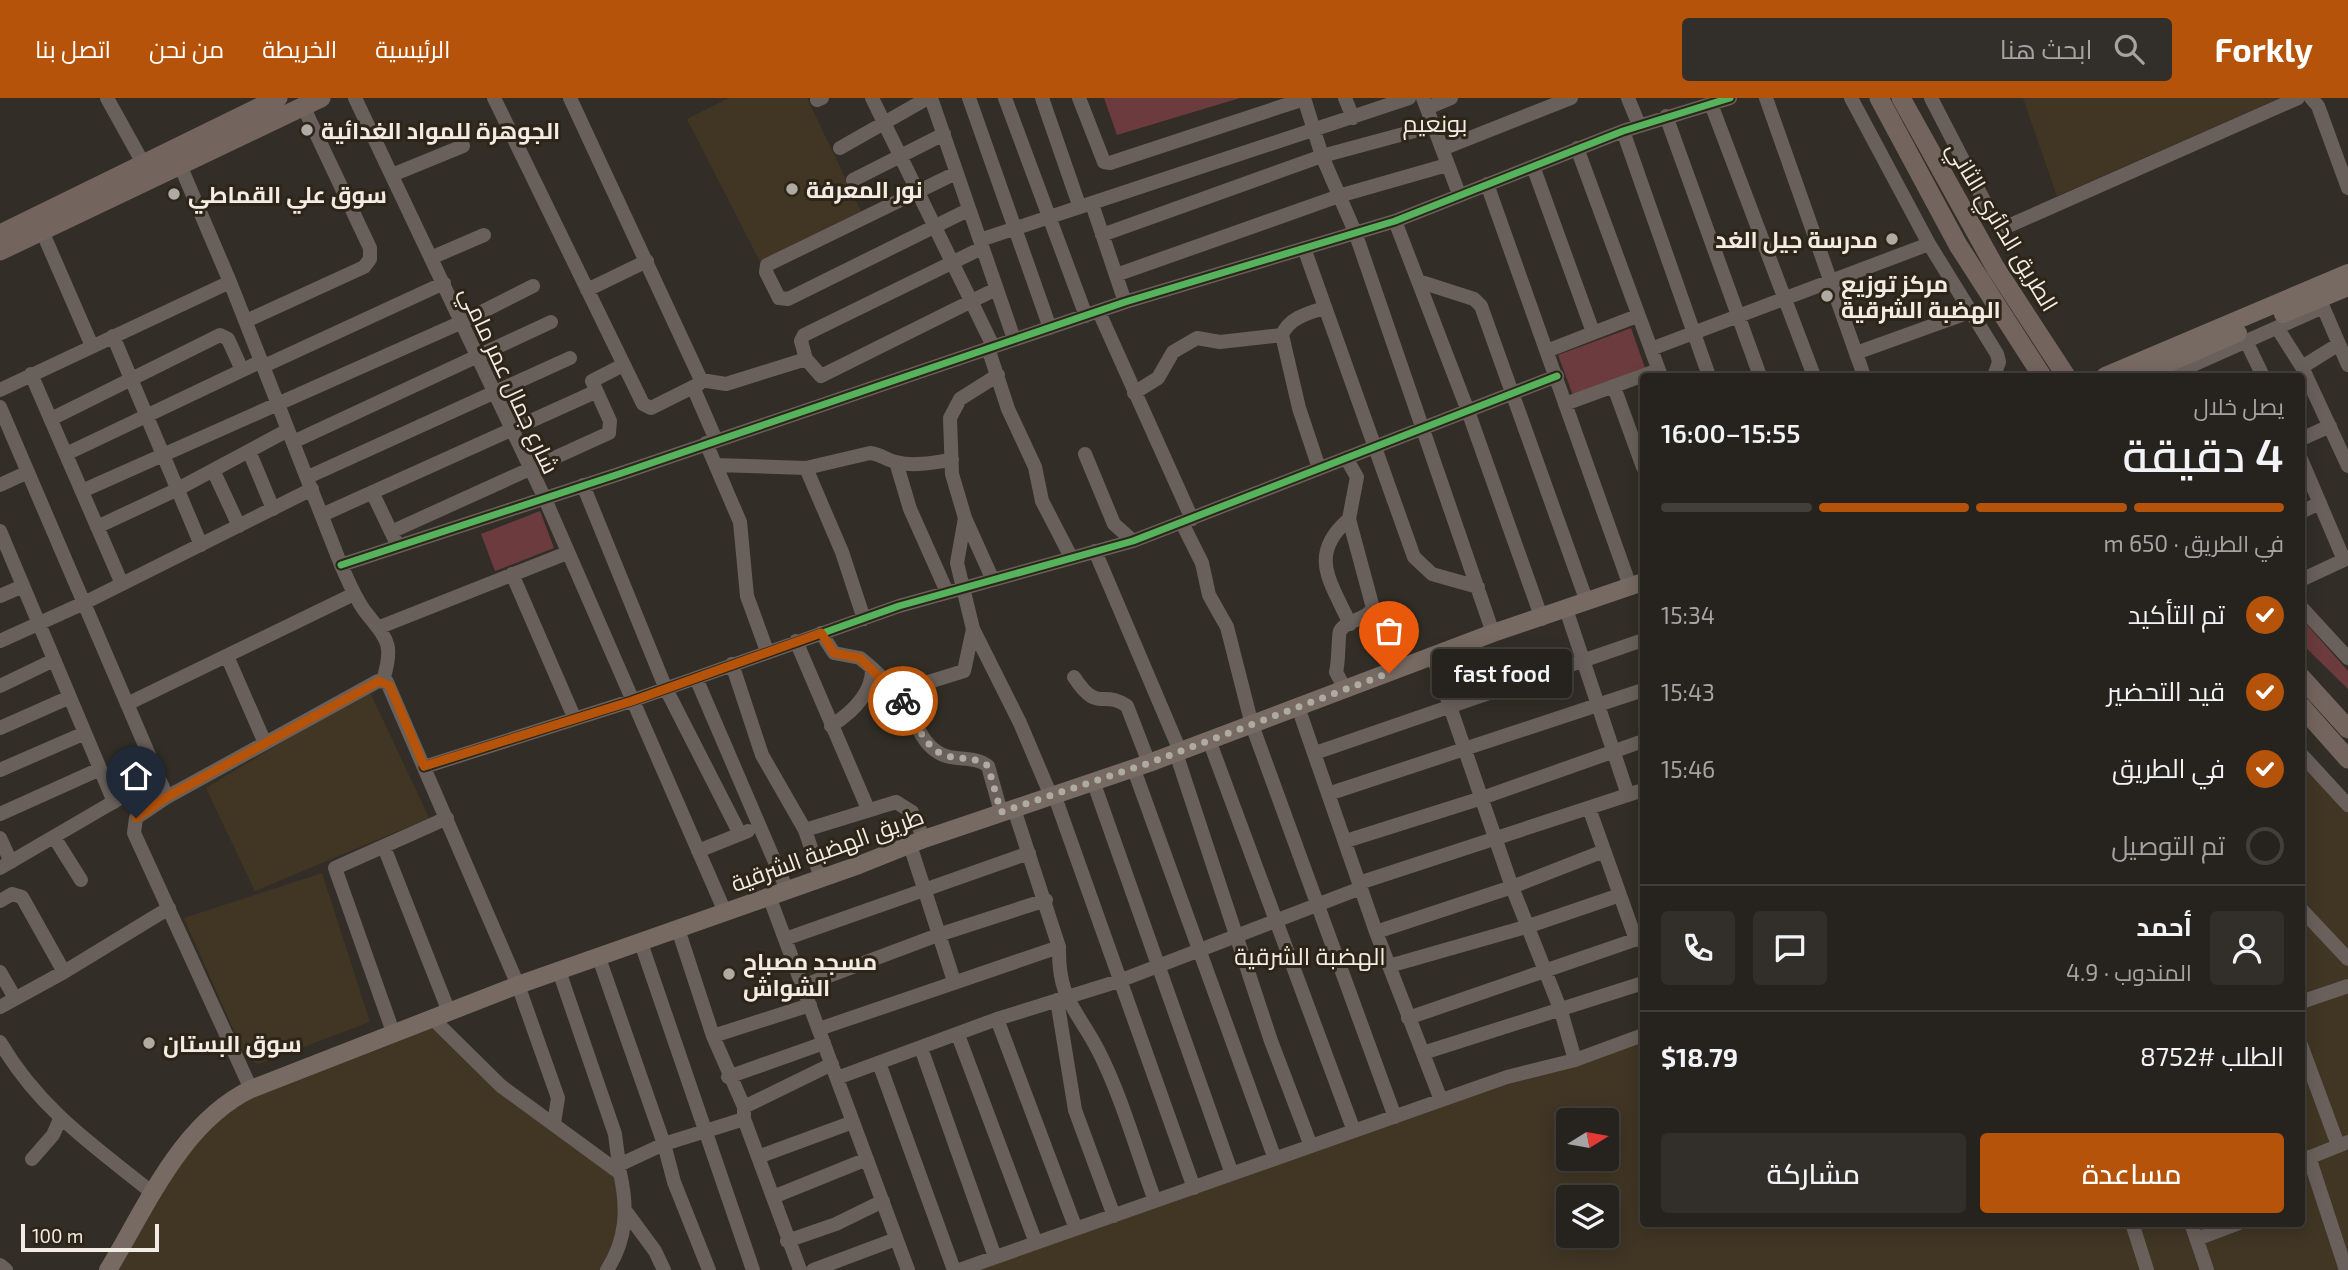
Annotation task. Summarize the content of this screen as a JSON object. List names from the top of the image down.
{
  "streets": {
    "highway": ["الطريق الدائري الثاني"],
    "main road": ["طريق الهضبة الشرقية"],
    "street": ["شارع جمال عمر مامي"]
  },
  "crossings": [
    ["شارع جمال عمر مامي", "طريق الهضبة الشرقية"]
  ],
  "districts": ["بونعيم", "الهضبة الشرقية"],
  "places": [
    "الجوهرة للمواد الغدائية",
    "نور المعرفة",
    "سوق علي القماطي",
    "مدرسة جيل الغد",
    "مركز توزيع الهضبة الشرقية",
    "fast food",
    "مسجد مصباح الشواش",
    "سوق البستان"
  ],
  "scale_bar": "100 m",
  "north": "right",
  "page": {
    "header": "Forkly",
    "search": "ابحث هنا",
    "nav": [
      "الرئيسية",
      "الخريطة",
      "من نحن",
      "اتصل بنا"
    ],
    "heading": ["4 دقيقة", "يصل خلال", "15:55–16:00"],
    "panel": [
      "أحمد",
      "المندوب · 4.9",
      "الطلب #8752",
      "$18.79"
    ],
    "bar": "في الطريق · 650 m",
    "list": [
      ["تم التأكيد", "15:34"],
      ["قيد التحضير", "15:43"],
      ["في الطريق", "15:46"],
      "تم التوصيل"
    ],
    "bubble": "fast food",
    "buttons": ["مساعدة", "مشاركة"],
    "scale": "100 m"
  }
}
